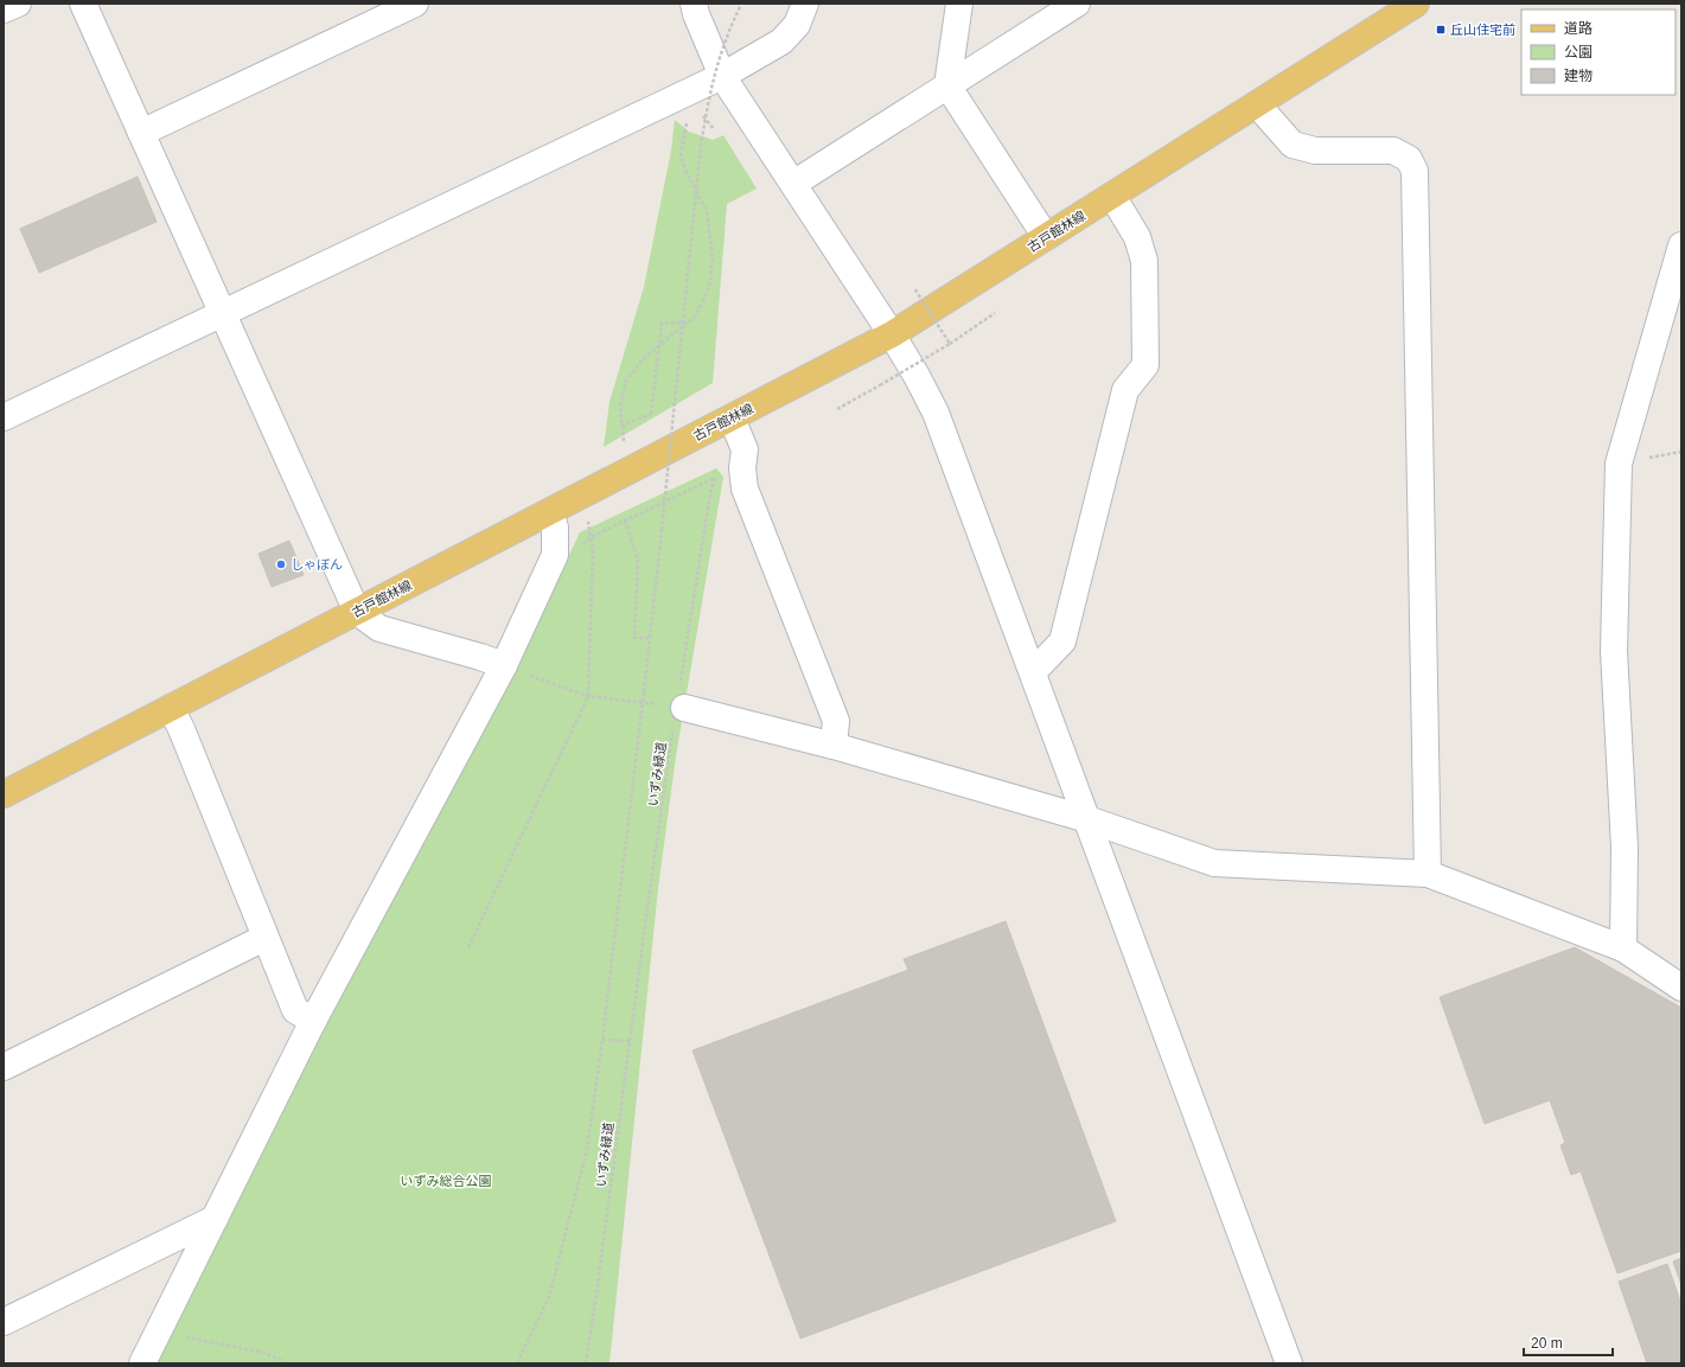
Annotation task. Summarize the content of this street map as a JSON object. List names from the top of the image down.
{
  "streets": {
    "main road": ["古戸館林線"],
    "path": ["いずみ緑道"]
  },
  "parks": ["いずみ総合公園"],
  "places": {
    "transit": ["丘山住宅前"],
    "other": ["しゃぼん"]
  },
  "legend": ["道路", "公園", "建物"],
  "scale_bar": "20 m"
}
